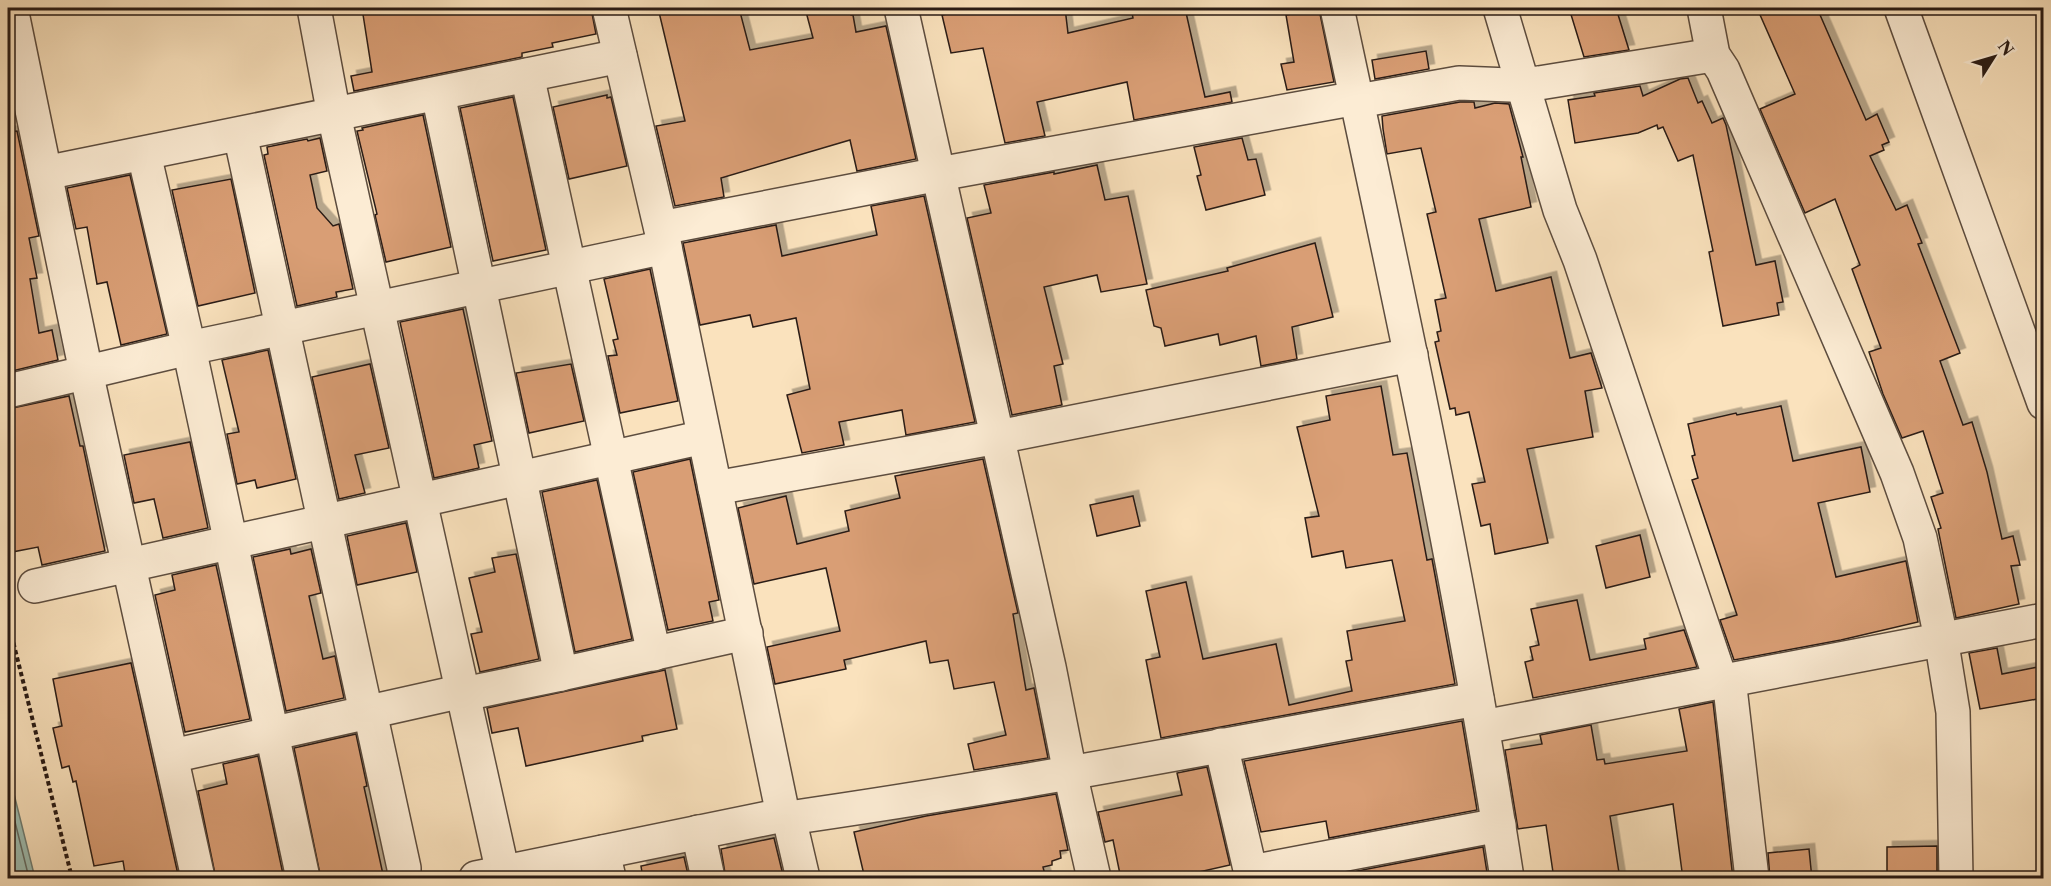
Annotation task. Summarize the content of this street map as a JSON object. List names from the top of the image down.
{
  "north": "top right"
}
